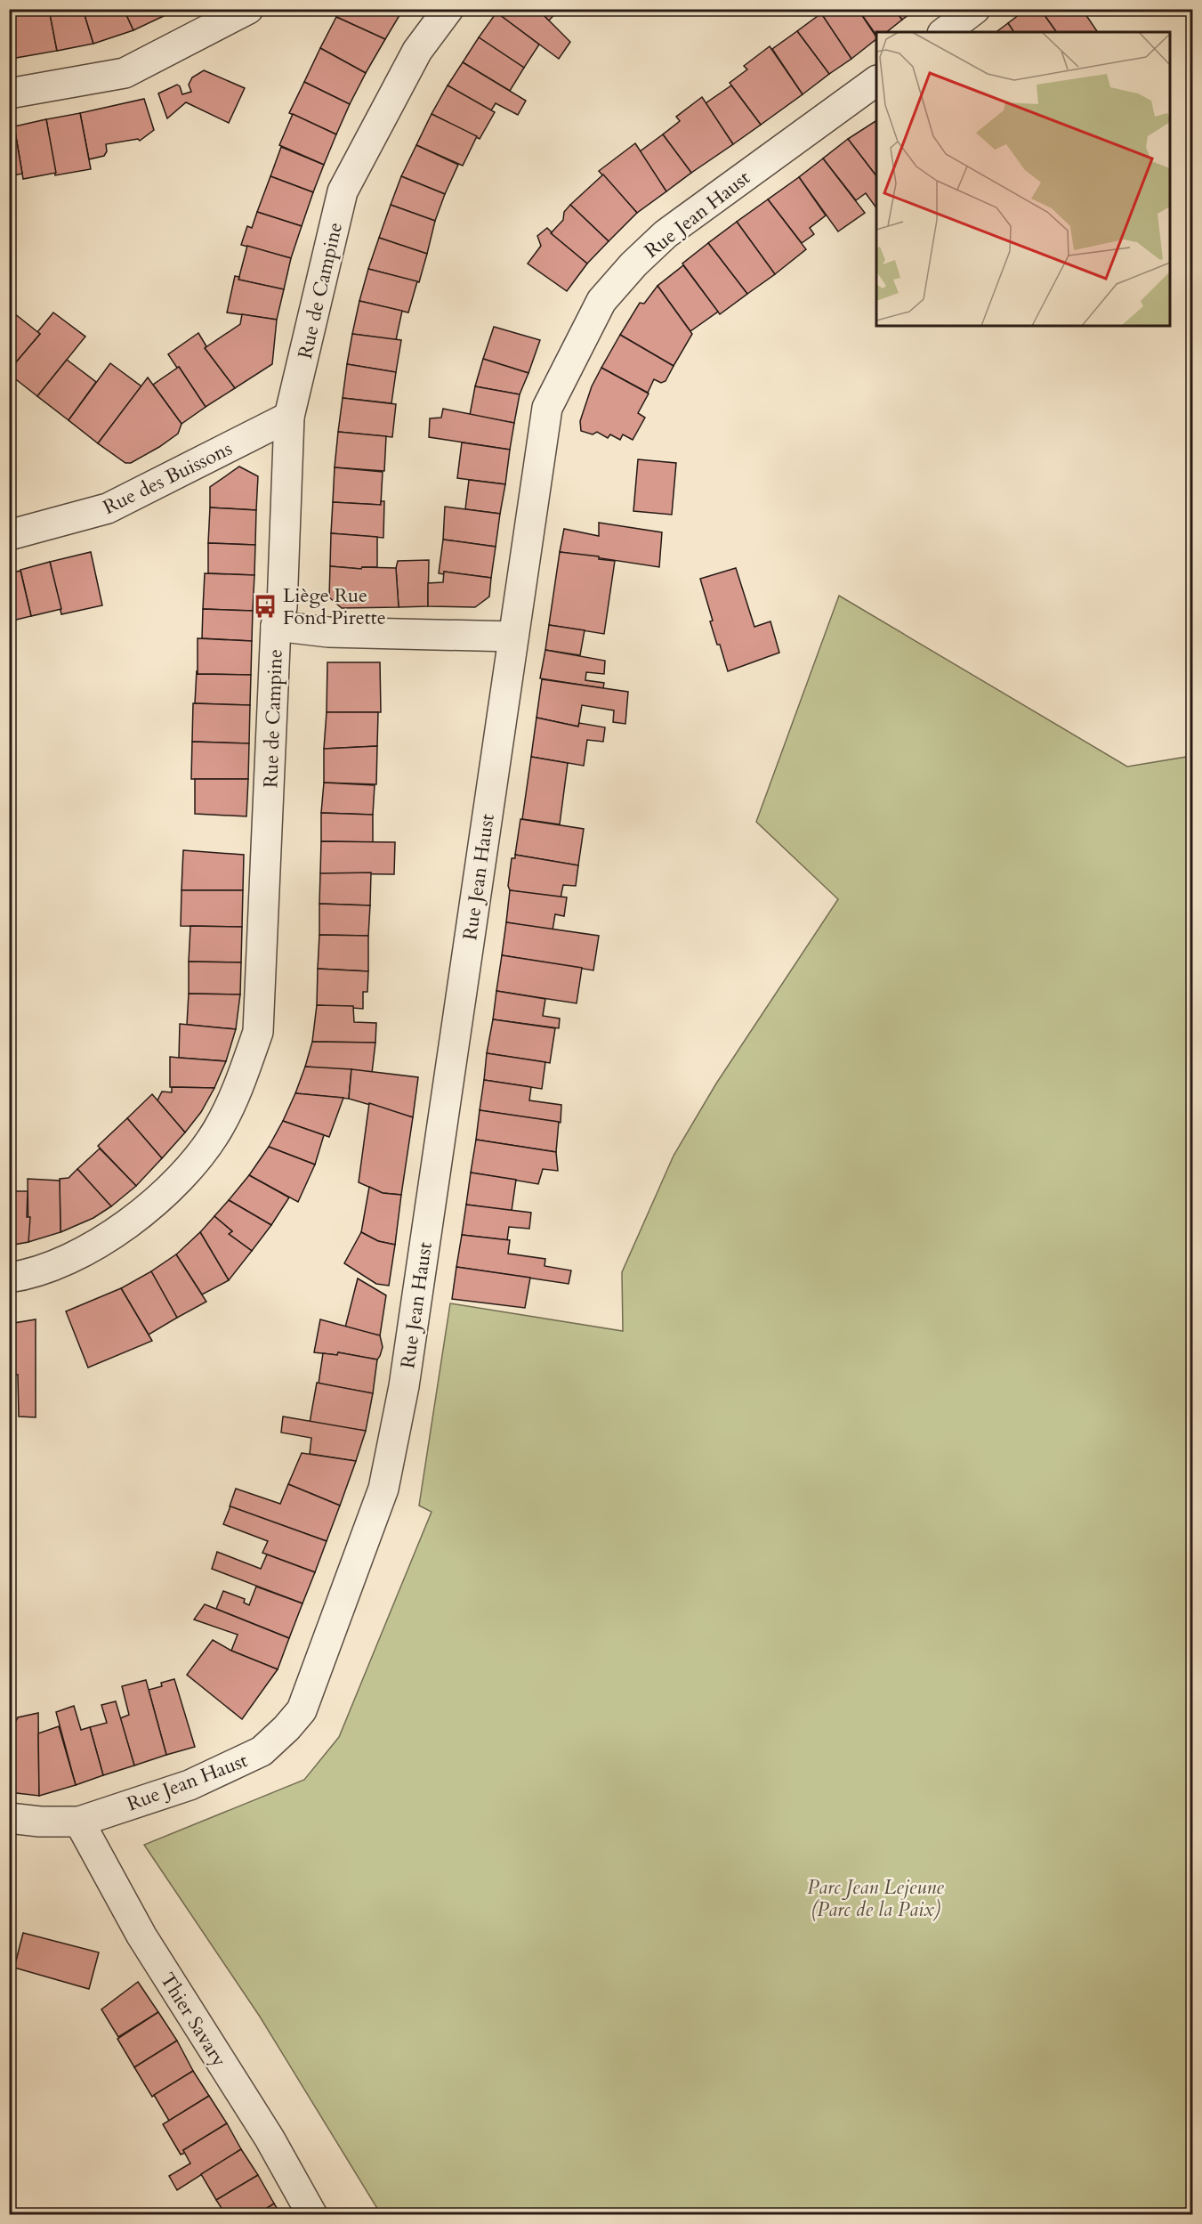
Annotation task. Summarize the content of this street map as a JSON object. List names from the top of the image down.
{
  "streets": {
    "street": [
      "Rue Jean Haust",
      "Rue de Campine",
      "Rue des Buissons",
      "Thier Savary"
    ]
  },
  "crossings": [
    ["Rue Jean Haust", "Thier Savary"],
    ["Rue de Campine", "Rue des Buissons"]
  ],
  "parks": ["Parc Jean Lejeune (Parc de la Paix)"],
  "places": {
    "bus stop": ["Liège Rue Fond Pirette"]
  }
}
